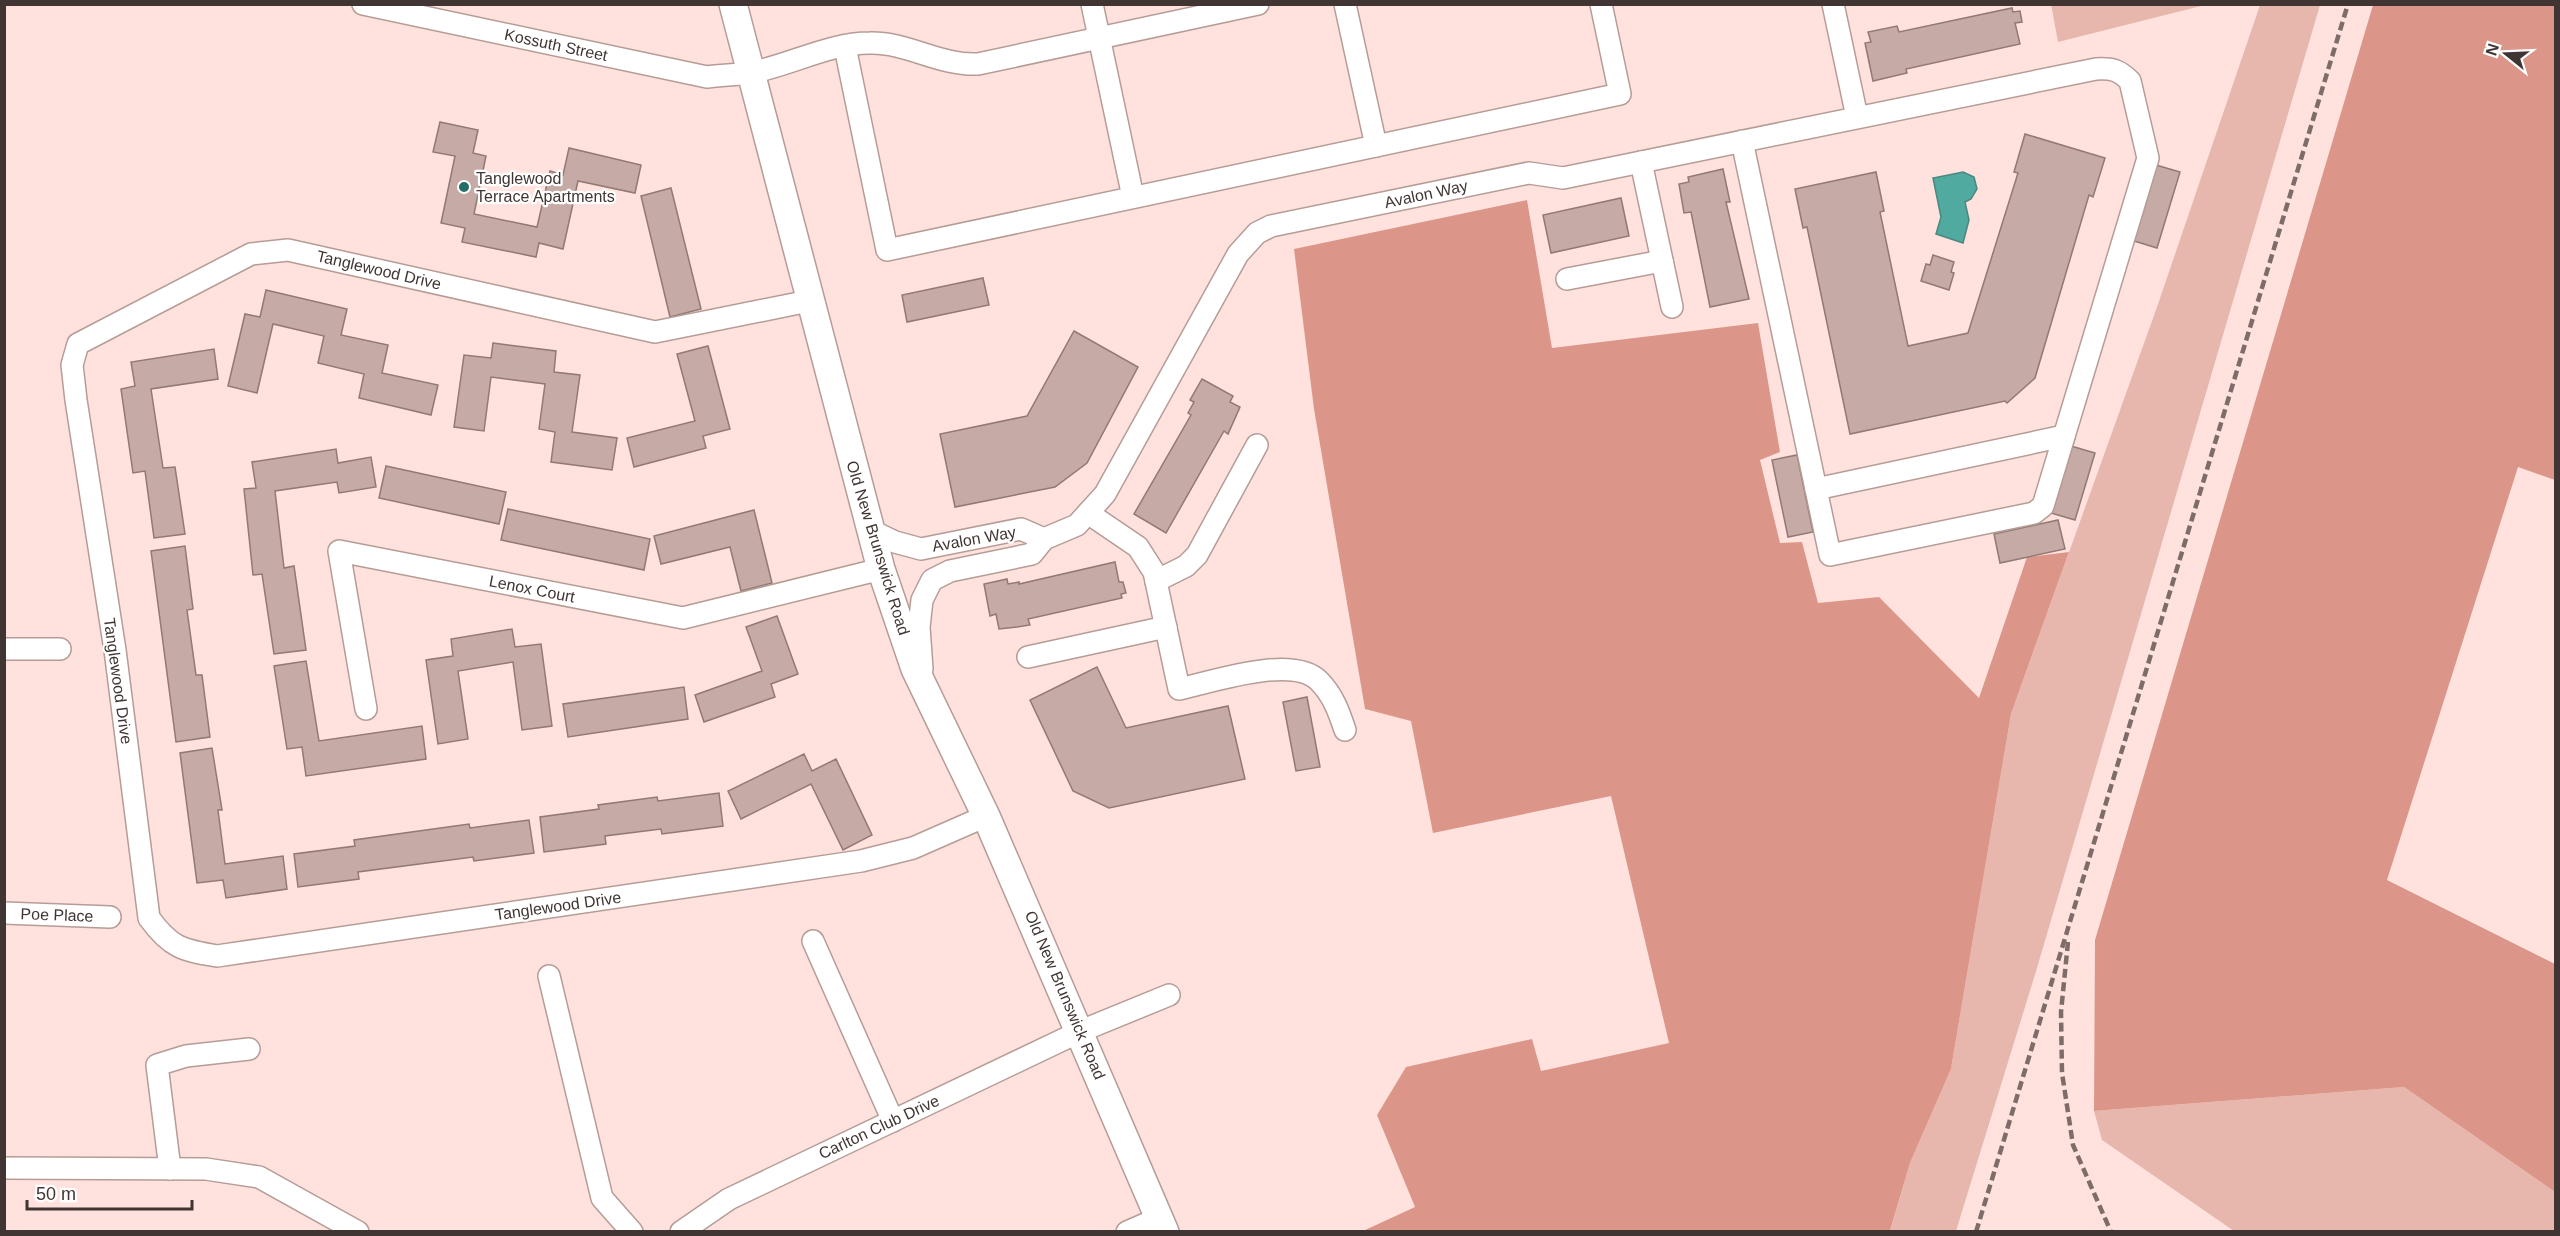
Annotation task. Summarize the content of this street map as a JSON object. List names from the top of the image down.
{
  "streets": {
    "main road": ["Old New Brunswick Road"],
    "street": [
      "Kossuth Street",
      "Avalon Way",
      "Tanglewood Drive",
      "Lenox Court",
      "Poe Place",
      "Carlton Club Drive"
    ]
  },
  "crossings": [
    ["Kossuth Street", "Old New Brunswick Road"],
    ["Avalon Way", "Old New Brunswick Road"],
    ["Tanglewood Drive", "Old New Brunswick Road"],
    ["Old New Brunswick Road", "Lenox Court"],
    ["Old New Brunswick Road", "Carlton Club Drive"]
  ],
  "places": ["Tanglewood Terrace Apartments"],
  "scale_bar": "50 m",
  "north": "left"
}
